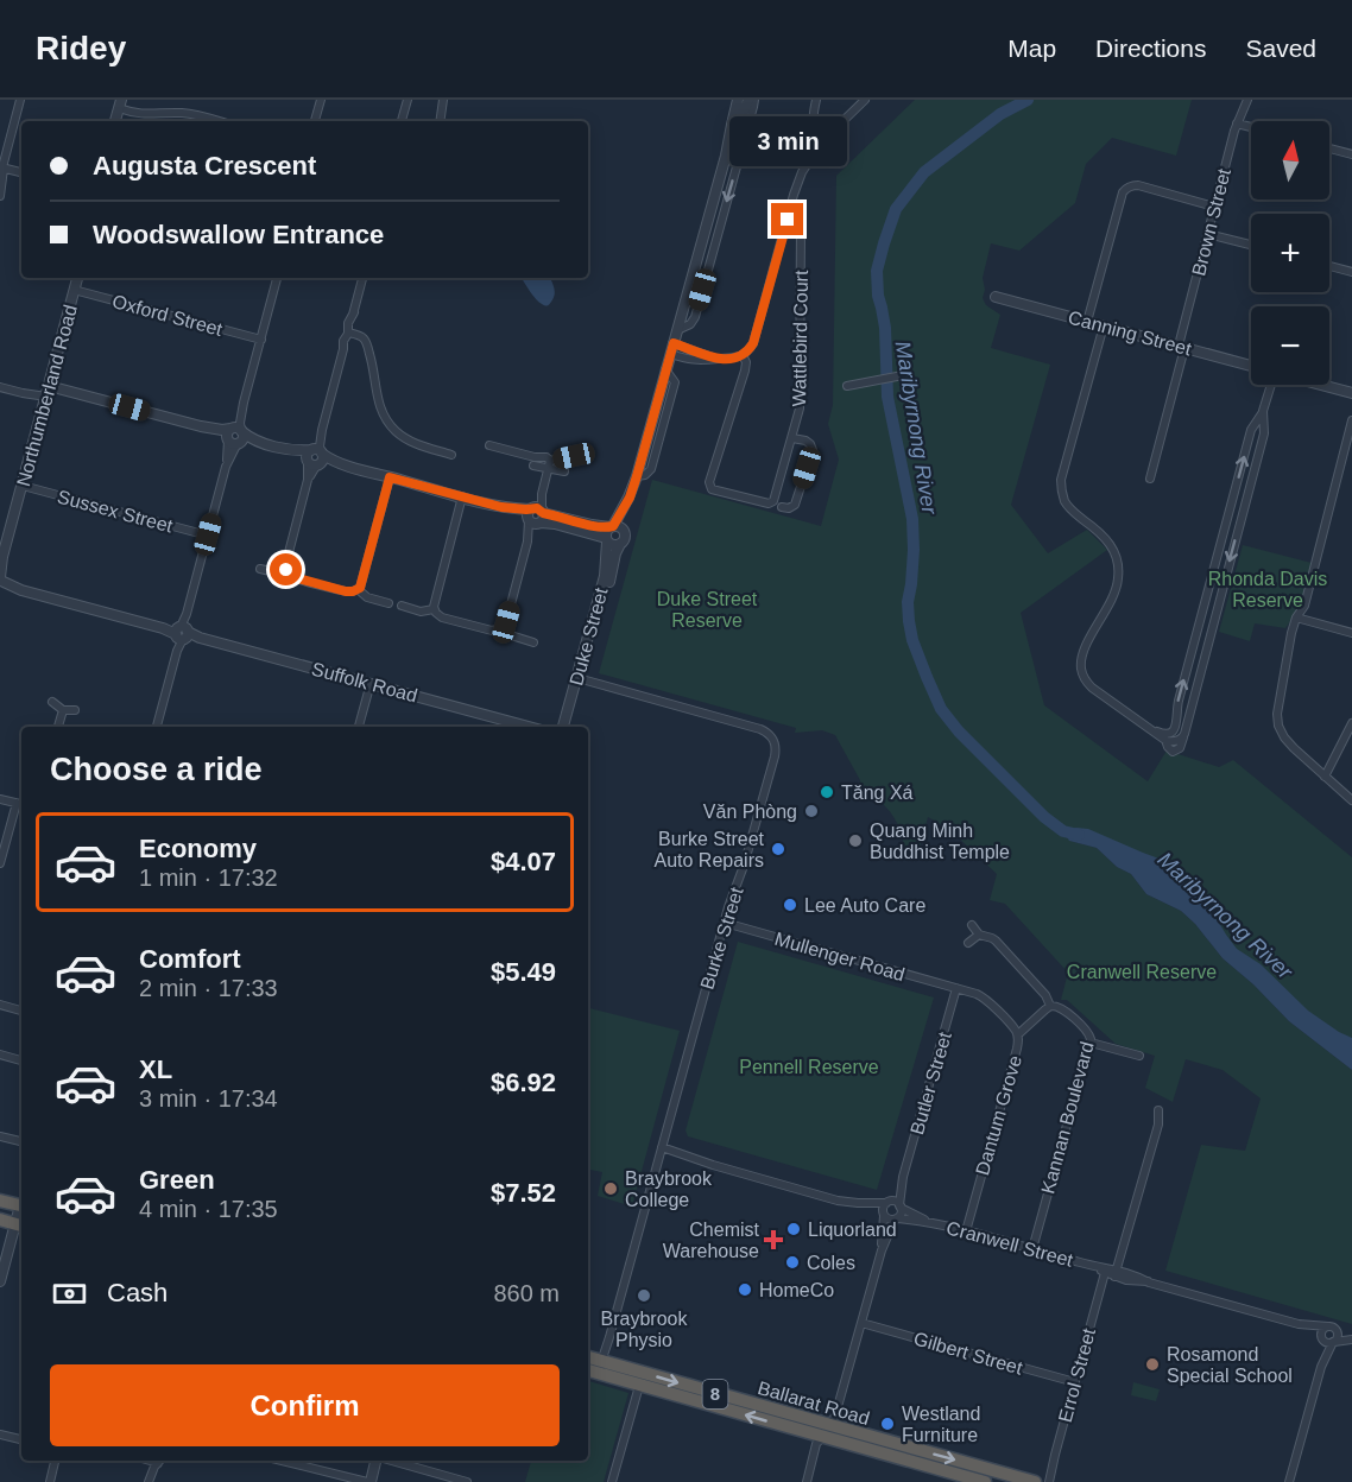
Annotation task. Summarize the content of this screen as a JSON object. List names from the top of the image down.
{
  "streets": {
    "highway": ["8", "Ballarat Road"],
    "street": [
      "Brown Street",
      "Oxford Street",
      "Canning Street",
      "Wattlebird Court",
      "Northumberland Road",
      "Sussex Street",
      "Duke Street",
      "Suffolk Road",
      "Burke Street",
      "Mullenger Road",
      "Butler Street",
      "Dantum Grove",
      "Kannan Boulevard",
      "Cranwell Street",
      "Gilbert Street",
      "Errol Street"
    ]
  },
  "crossings": [
    ["Brown Street", "Canning Street"],
    ["Oxford Street", "Northumberland Road"],
    ["Northumberland Road", "Sussex Street"],
    ["Northumberland Road", "Suffolk Road"],
    ["Duke Street", "Burke Street"],
    ["Burke Street", "Mullenger Road"],
    ["Burke Street", "Ballarat Road"],
    ["Mullenger Road", "Butler Street"],
    ["Mullenger Road", "Dantum Grove"],
    ["Butler Street", "Dantum Grove"],
    ["Butler Street", "Cranwell Street"],
    ["Dantum Grove", "Cranwell Street"],
    ["Kannan Boulevard", "Cranwell Street"],
    ["Cranwell Street", "Errol Street"],
    ["Gilbert Street", "Errol Street"]
  ],
  "water": ["Maribyrnong River"],
  "parks": [
    "Rhonda Davis Reserve",
    "Duke Street Reserve",
    "Cranwell Reserve",
    "Pennell Reserve"
  ],
  "places": {
    "other": [
      "Tăng Xá",
      "Văn Phòng",
      "Quang Minh Buddhist Temple",
      "Burke Street Auto Repairs",
      "Lee Auto Care",
      "Braybrook College",
      "Liquorland",
      "Coles",
      "HomeCo",
      "Braybrook Physio",
      "Rosamond Special School",
      "Westland Furniture"
    ],
    "health": ["Chemist Warehouse"]
  },
  "north": "top",
  "page": {
    "header": "Ridey",
    "nav": ["Map", "Directions", "Saved"],
    "bubble": "3 min",
    "map_buttons": ["+", "−"],
    "banner": ["Augusta Crescent", "Woodswallow Entrance"],
    "heading": "Choose a ride",
    "list": [
      {
        "name": "Economy",
        "note": "1 min · 17:32",
        "value": "$4.07"
      },
      {
        "name": "Comfort",
        "note": "2 min · 17:33",
        "value": "$5.49"
      },
      {
        "name": "XL",
        "note": "3 min · 17:34",
        "value": "$6.92"
      },
      {
        "name": "Green",
        "note": "4 min · 17:35",
        "value": "$7.52"
      }
    ],
    "pay": ["Cash", "860 m"],
    "buttons": "Confirm"
  }
}
